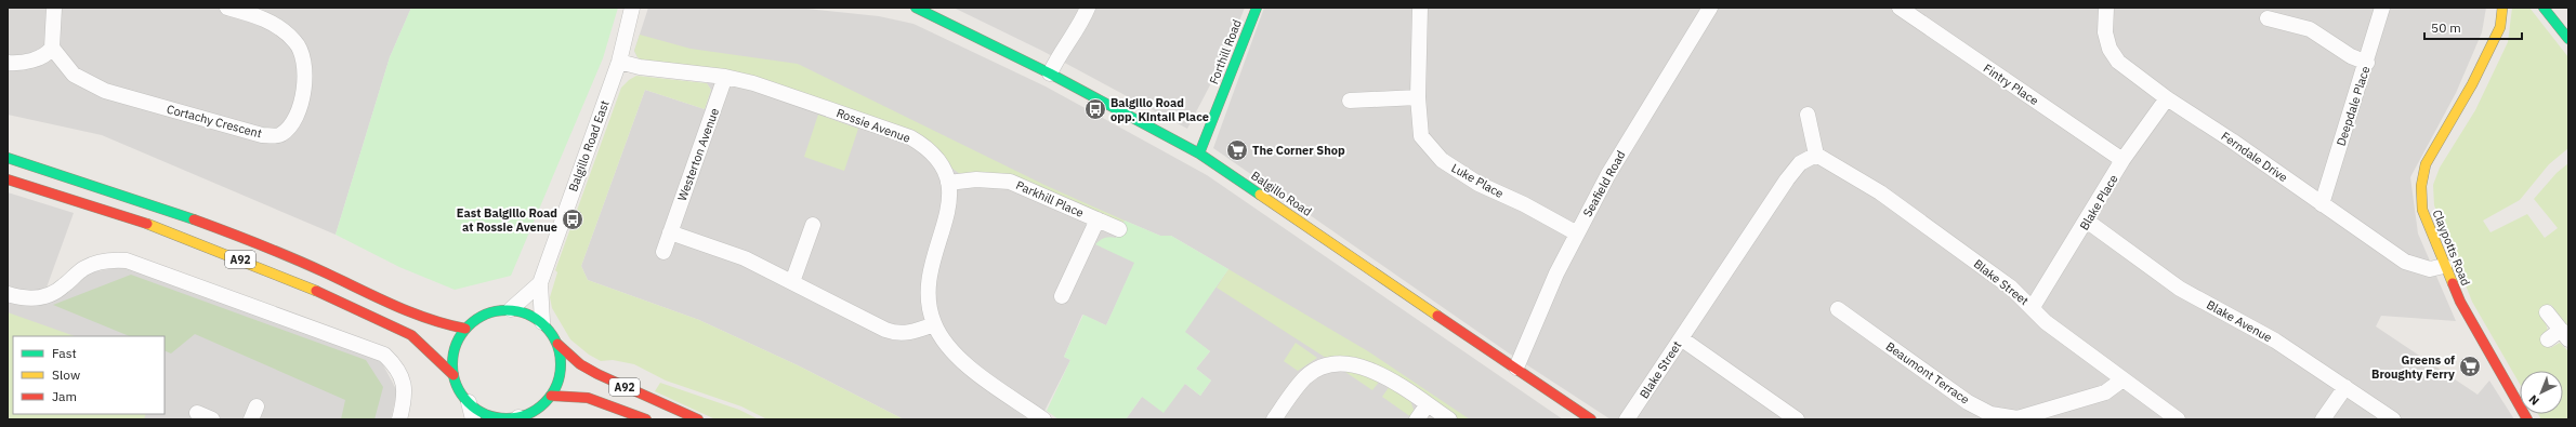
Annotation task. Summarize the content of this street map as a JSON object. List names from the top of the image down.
{
  "streets": {
    "main road": [
      "Forthill Road",
      "Balgillo Road",
      "Claypotts Road",
      "A92"
    ],
    "street": [
      "Fintry Place",
      "Deepdale Place",
      "Cortachy Crescent",
      "Rossie Avenue",
      "Balgillo Road East",
      "Westerton Avenue",
      "Ferndale Drive",
      "Luke Place",
      "Seafield Road",
      "Parkhill Place",
      "Blake Place",
      "Blake Street",
      "Blake Avenue",
      "Beaumont Terrace"
    ]
  },
  "crossings": [
    ["Forthill Road", "Balgillo Road"],
    ["Fintry Place", "Blake Place"],
    ["Deepdale Place", "Ferndale Drive"],
    ["Rossie Avenue", "Balgillo Road East"],
    ["Rossie Avenue", "Westerton Avenue"],
    ["Rossie Avenue", "Parkhill Place"],
    ["Balgillo Road East", "A92"],
    ["Ferndale Drive", "Blake Place"],
    ["Ferndale Drive", "Claypotts Road"],
    ["Luke Place", "Seafield Road"],
    ["Seafield Road", "Balgillo Road"],
    ["Blake Place", "Blake Street"],
    ["Blake Place", "Blake Avenue"],
    ["Blake Street", "Beaumont Terrace"]
  ],
  "places": {
    "bus stop": ["Balgillo Road opp. Kintail Place", "East Balgillo Road at Rossie Avenue"],
    "supermarket": ["The Corner Shop", "Greens of Broughty Ferry"]
  },
  "legend": ["Fast", "Slow", "Jam"],
  "scale_bar": "50 m",
  "north": "bottom left"
}
